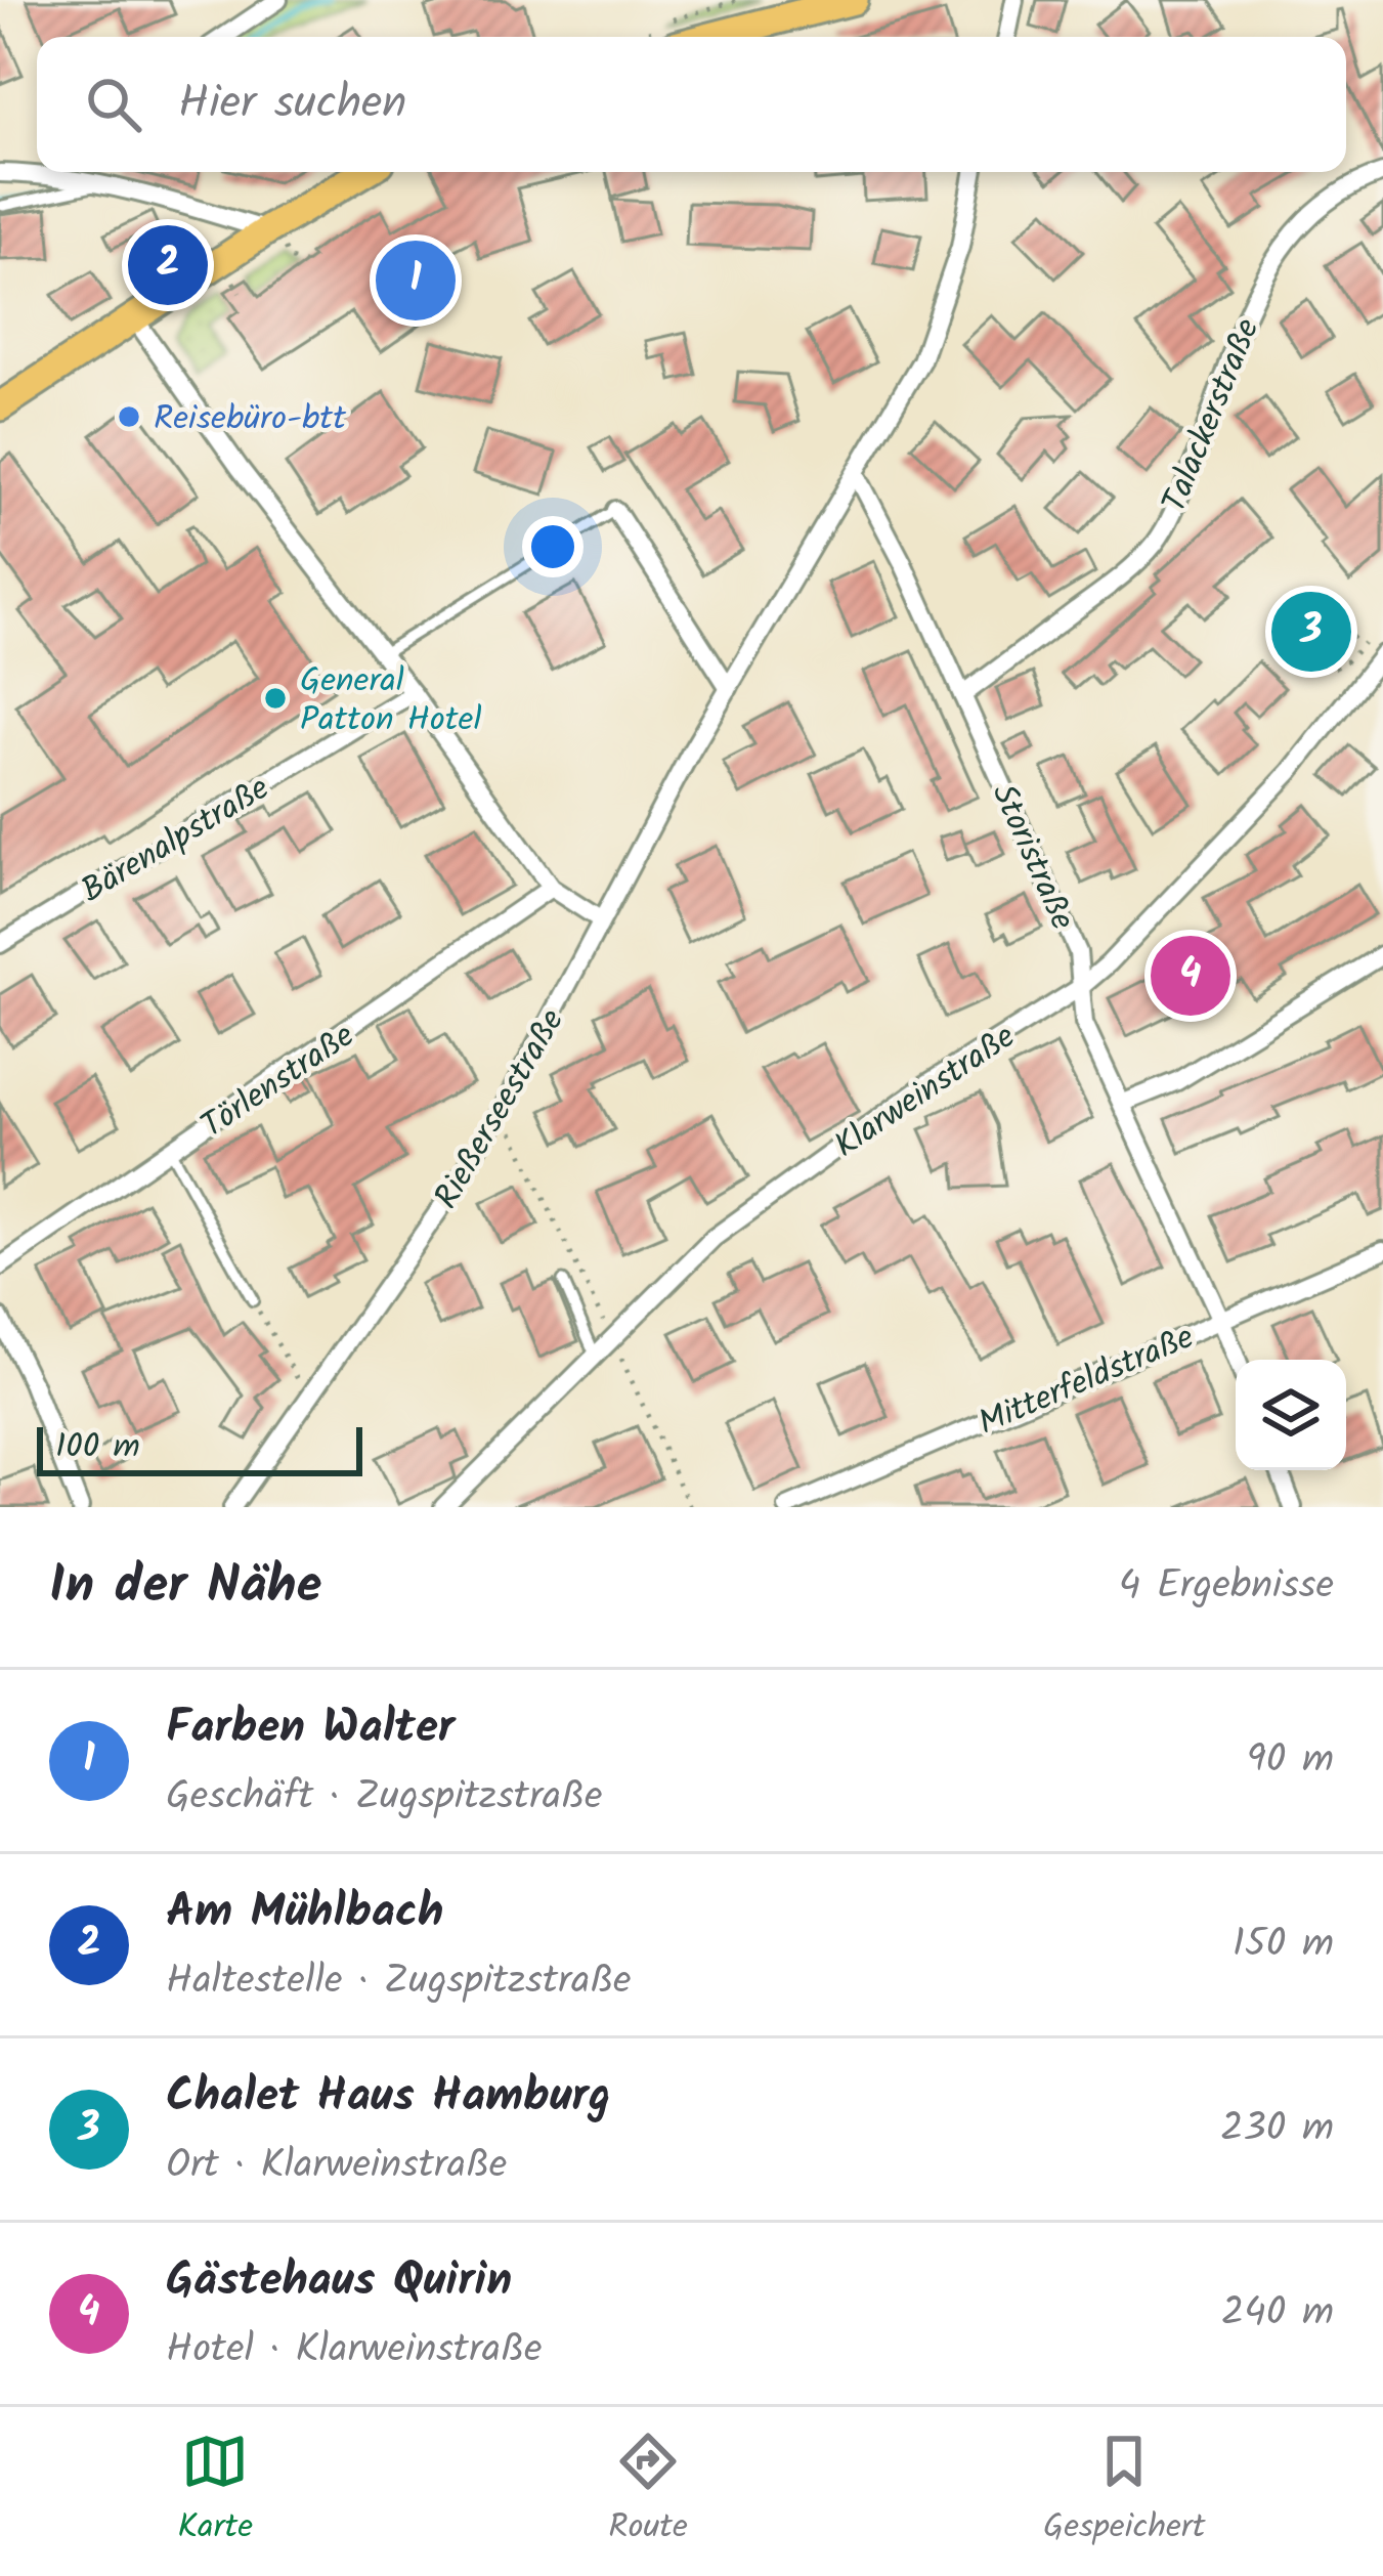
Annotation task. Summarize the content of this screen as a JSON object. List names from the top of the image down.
{
  "streets": {
    "street": [
      "Talackerstraße",
      "Bärenalpstraße",
      "Storistraße",
      "Törlenstraße",
      "Klarweinstraße",
      "Rießerseestraße",
      "Mitterfeldstraße"
    ]
  },
  "crossings": [
    ["Talackerstraße", "Storistraße"],
    ["Storistraße", "Klarweinstraße"],
    ["Storistraße", "Rießerseestraße"],
    ["Storistraße", "Mitterfeldstraße"]
  ],
  "places": ["Reisebüro-btt", "General Patton Hotel"],
  "scale_bar": "100 m",
  "page": {
    "search": "Hier suchen",
    "pins": [
      "2",
      "1",
      "3",
      "4"
    ],
    "scale": "100 m",
    "heading": ["In der Nähe", "4 Ergebnisse"],
    "list": [
      {
        "mark": "1",
        "name": "Farben Walter",
        "note": "Geschäft · Zugspitzstraße",
        "value": "90 m"
      },
      {
        "mark": "2",
        "name": "Am Mühlbach",
        "note": "Haltestelle · Zugspitzstraße",
        "value": "150 m"
      },
      {
        "mark": "3",
        "name": "Chalet Haus Hamburg",
        "note": "Ort · Klarweinstraße",
        "value": "230 m"
      },
      {
        "mark": "4",
        "name": "Gästehaus Quirin",
        "note": "Hotel · Klarweinstraße",
        "value": "240 m"
      }
    ],
    "nav": ["Karte", "Route", "Gespeichert"]
  }
}
